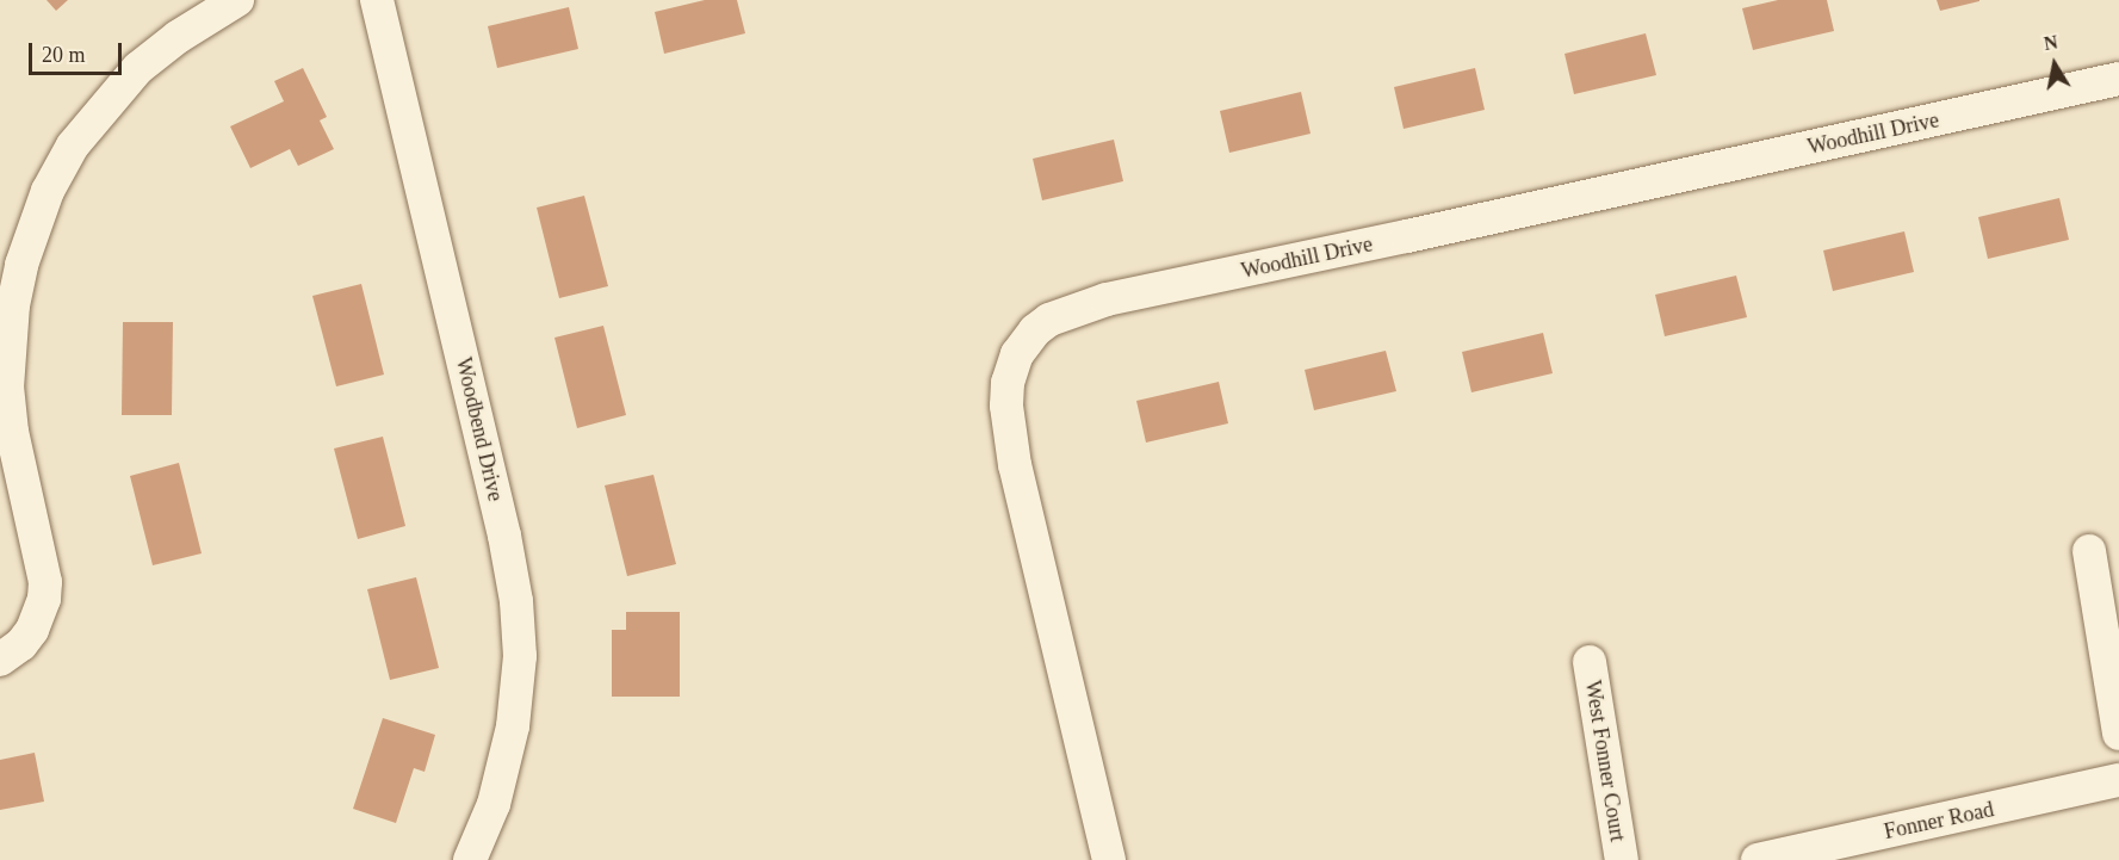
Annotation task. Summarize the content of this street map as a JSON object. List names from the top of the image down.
{
  "streets": {
    "street": [
      "Woodhill Drive",
      "Woodbend Drive",
      "West Fonner Court",
      "Fonner Road"
    ]
  },
  "scale_bar": "20 m",
  "north": "top"
}
